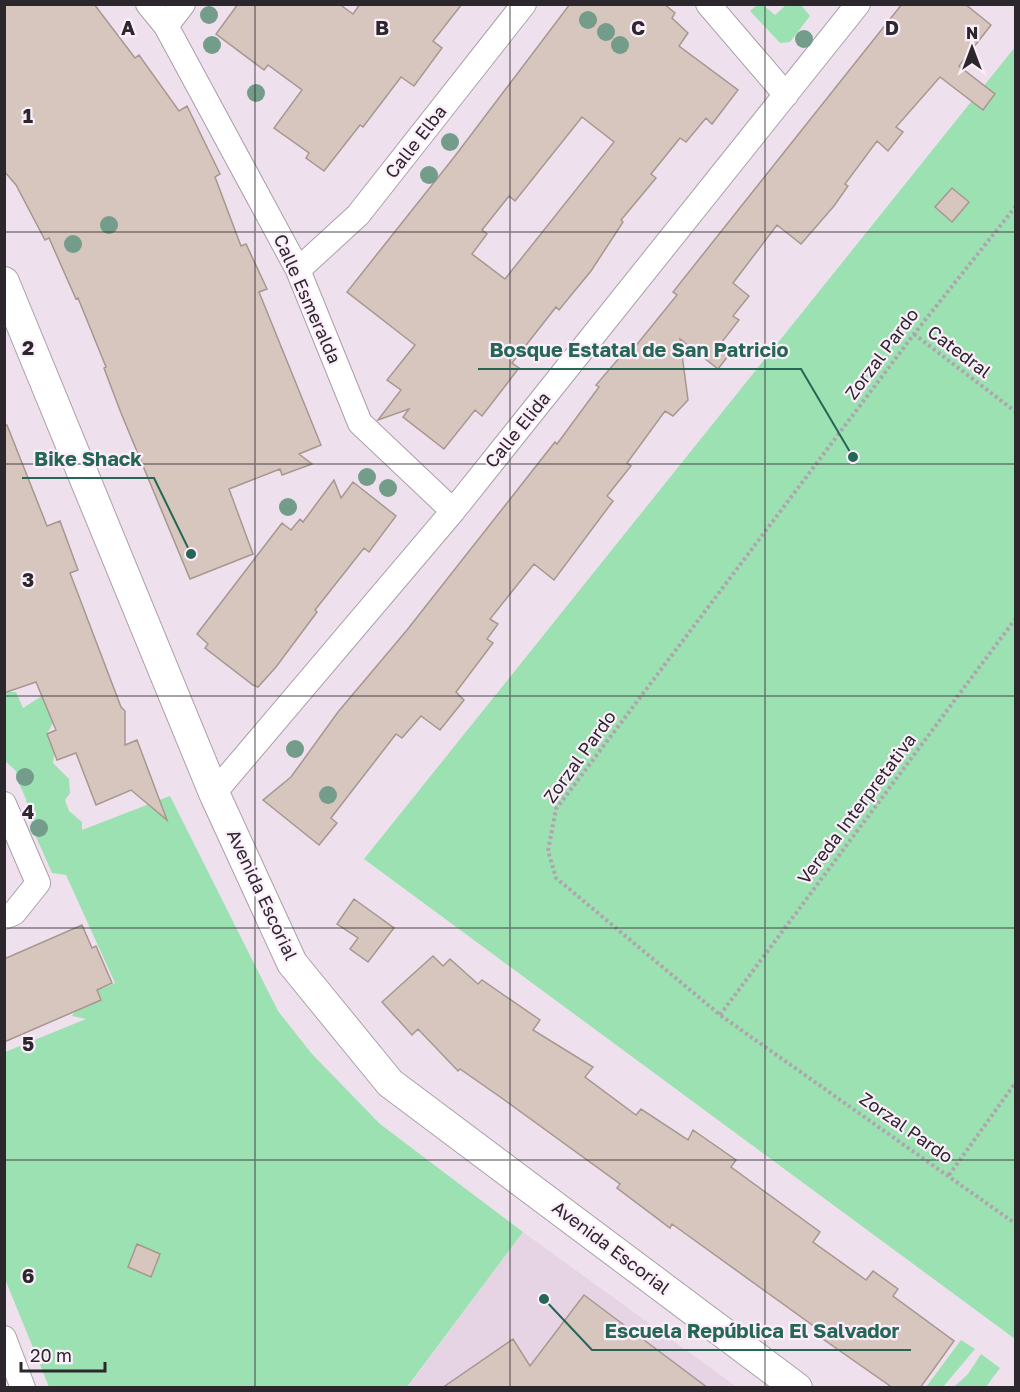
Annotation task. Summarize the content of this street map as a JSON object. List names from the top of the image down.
{
  "streets": {
    "street": [
      "Calle Elba",
      "Calle Esmeralda",
      "Calle Elida",
      "Avenida Escorial"
    ],
    "path": ["Catedral", "Zorzal Pardo", "Vereda Interpretativa"]
  },
  "crossings": [
    ["Calle Elba", "Calle Esmeralda"],
    ["Calle Esmeralda", "Calle Elida"],
    ["Catedral", "Zorzal Pardo"],
    ["Zorzal Pardo", "Vereda Interpretativa"],
    ["Calle Elida", "Avenida Escorial"]
  ],
  "places": ["Bosque Estatal de San Patricio", "Bike Shack", "Escuela República El Salvador"],
  "scale_bar": "20 m",
  "north": "top",
  "grid": {
    "columns": [
      "A",
      "B",
      "C",
      "D"
    ],
    "rows": [
      "1",
      "2",
      "3",
      "4",
      "5",
      "6"
    ]
  }
}
